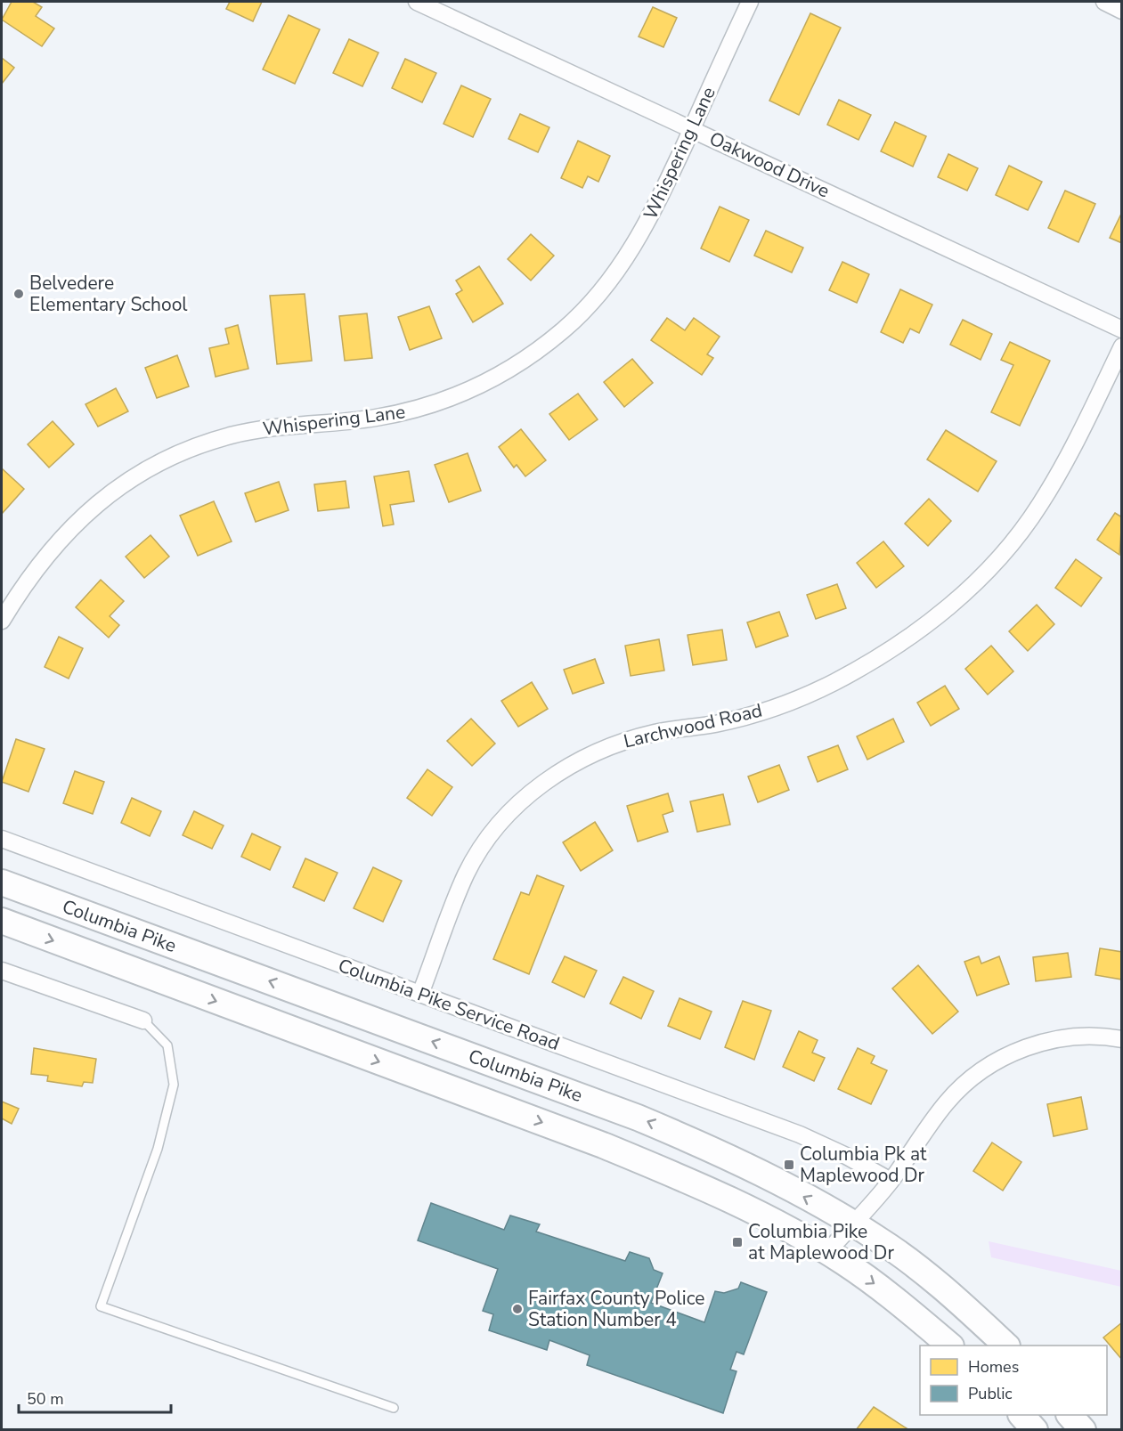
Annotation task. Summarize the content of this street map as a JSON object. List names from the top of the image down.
{
  "streets": {
    "main road": ["Columbia Pike"],
    "street": [
      "Whispering Lane",
      "Oakwood Drive",
      "Larchwood Road",
      "Columbia Pike Service Road"
    ]
  },
  "crossings": [
    ["Whispering Lane", "Oakwood Drive"],
    ["Larchwood Road", "Columbia Pike Service Road"]
  ],
  "places": {
    "other": ["Belvedere Elementary School", "Fairfax County Police Station Number 4"],
    "transit": ["Columbia Pk at Maplewood Dr", "Columbia Pike at Maplewood Dr"]
  },
  "legend": ["Homes", "Public"],
  "scale_bar": "50 m"
}
